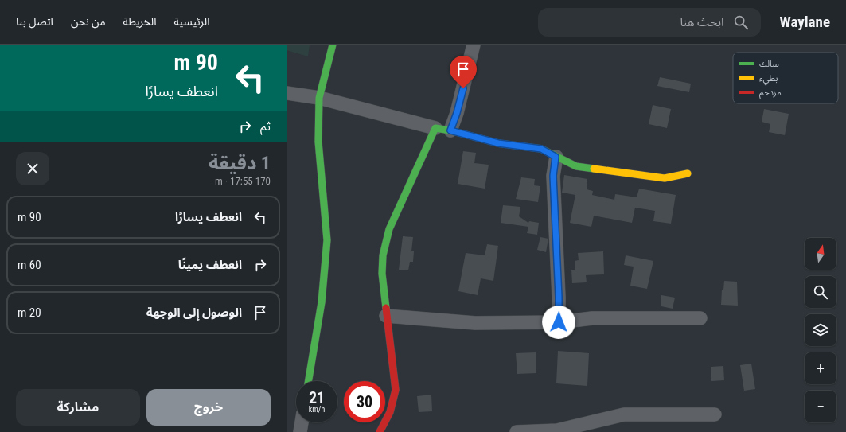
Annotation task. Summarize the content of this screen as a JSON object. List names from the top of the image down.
{
  "legend": ["سالك", "بطيء", "مزدحم"],
  "north": "top",
  "page": {
    "header": "Waylane",
    "search": "ابحث هنا",
    "nav": [
      "الرئيسية",
      "الخريطة",
      "من نحن",
      "اتصل بنا"
    ],
    "turn": ["90 m", "انعطف يسارًا"],
    "then": "ثم",
    "heading": ["1 دقيقة", "170 m · 17:55"],
    "list": [
      {
        "name": "انعطف يسارًا",
        "value": "90 m"
      },
      {
        "name": "انعطف يمينًا",
        "value": "60 m"
      },
      {
        "name": "الوصول إلى الوجهة",
        "value": "20 m"
      }
    ],
    "map_buttons": ["+", "−"],
    "speed": "21 km/h",
    "limit": "30",
    "buttons": ["خروج", "مشاركة"]
  }
}
